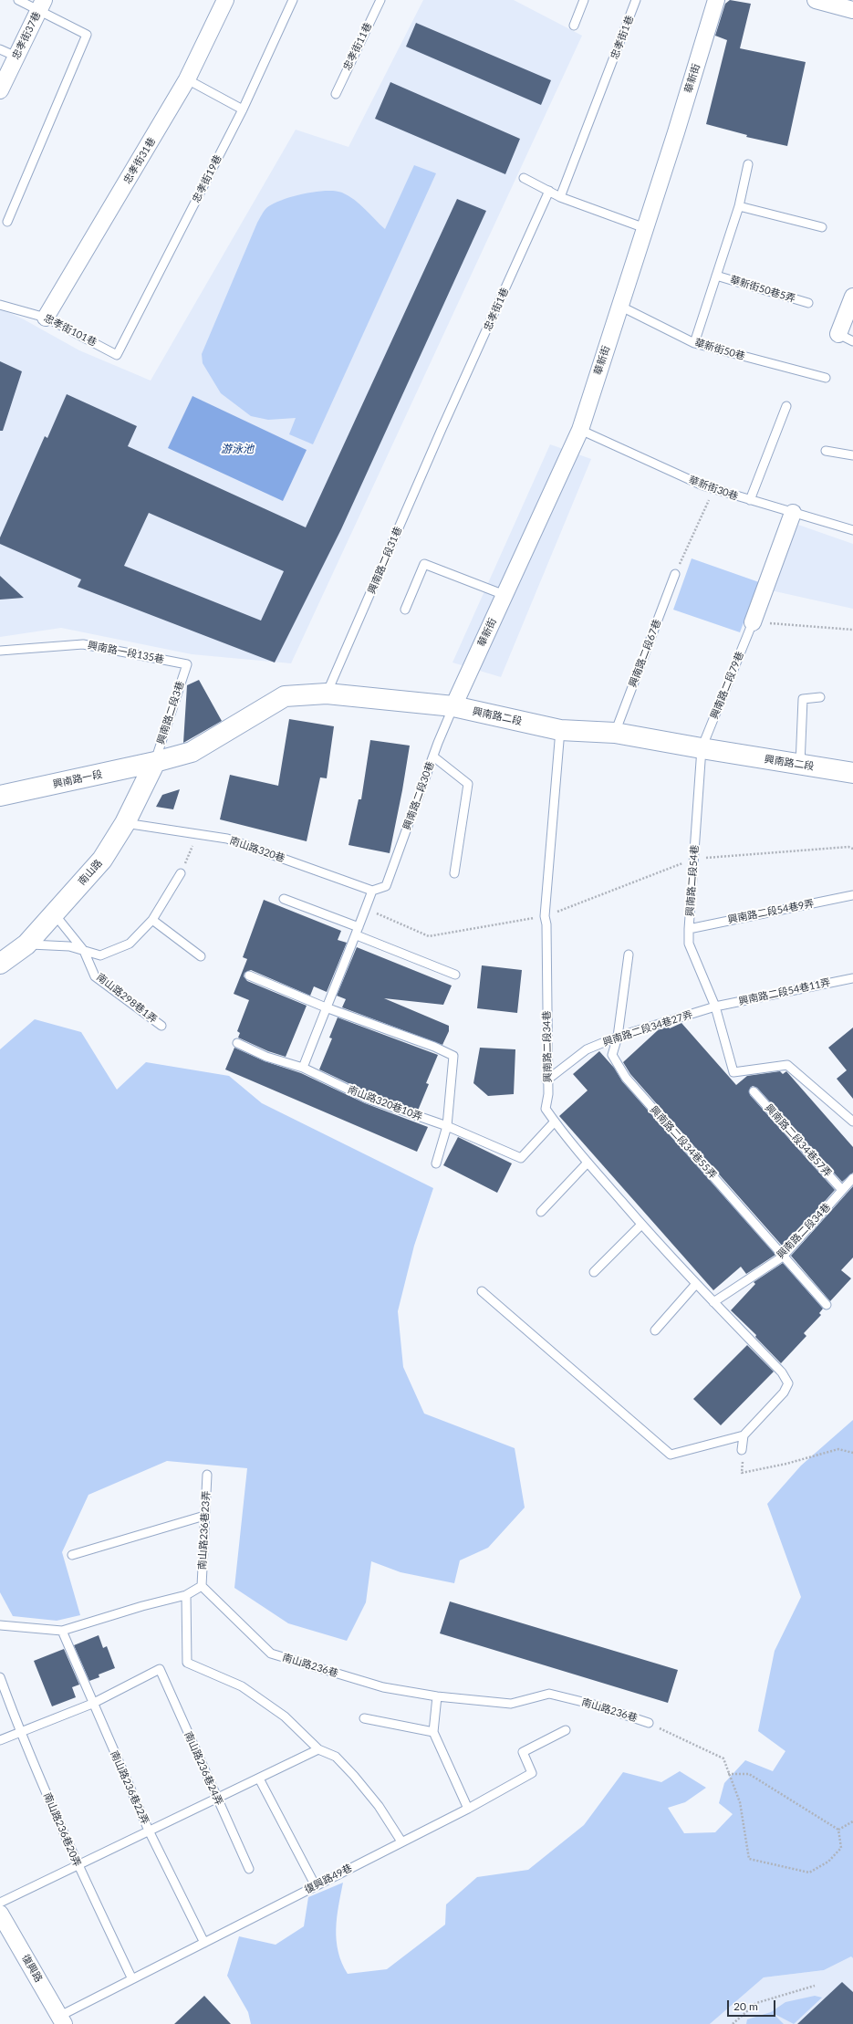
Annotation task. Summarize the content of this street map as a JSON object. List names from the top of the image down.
{
  "streets": {
    "street": [
      "忠孝街37巷",
      "華新街",
      "忠孝街31巷",
      "興南路二段",
      "興南路一段",
      "南山路",
      "復興路"
    ],
    "lane": [
      "忠孝街1巷",
      "忠孝街11巷",
      "忠孝街19巷",
      "華新街50巷5弄",
      "忠孝街101巷",
      "華新街50巷",
      "華新街30巷",
      "興南路二段31巷",
      "興南路一段135巷",
      "興南路二段67巷",
      "興南路二段79巷",
      "興南路二段3巷",
      "興南路二段30巷",
      "南山路320巷",
      "興南路二段54巷",
      "興南路二段54巷9弄",
      "興南路二段54巷11弄",
      "南山路298巷1弄",
      "興南路二段34巷27弄",
      "興南路二段34巷",
      "南山路320巷10弄",
      "興南路二段34巷57弄",
      "興南路二段34巷55弄",
      "南山路236巷23弄",
      "南山路236巷",
      "南山路236巷24弄",
      "南山路236巷22弄",
      "南山路236巷20弄",
      "復興路49巷"
    ]
  },
  "crossings": [
    ["忠孝街1巷", "興南路二段31巷"],
    ["華新街", "華新街50巷"],
    ["華新街", "華新街30巷"],
    ["華新街", "興南路二段"],
    ["華新街", "興南路二段30巷"],
    ["忠孝街31巷", "忠孝街101巷"],
    ["忠孝街19巷", "忠孝街101巷"],
    ["華新街50巷5弄", "華新街50巷"],
    ["興南路二段31巷", "興南路二段"],
    ["興南路一段135巷", "興南路二段3巷"],
    ["興南路二段67巷", "興南路二段"],
    ["興南路二段79巷", "興南路二段"],
    ["興南路二段79巷", "興南路二段54巷"],
    ["興南路二段3巷", "興南路二段"],
    ["興南路二段3巷", "興南路一段"],
    ["興南路二段3巷", "南山路"],
    ["興南路二段", "興南路一段"],
    ["興南路二段", "興南路二段30巷"],
    ["興南路二段", "南山路"],
    ["興南路二段", "興南路二段54巷"],
    ["興南路二段", "興南路二段34巷"],
    ["興南路一段", "南山路"],
    ["南山路320巷", "南山路"],
    ["南山路", "南山路298巷1弄"],
    ["興南路二段54巷", "興南路二段54巷9弄"],
    ["興南路二段54巷", "興南路二段54巷11弄"],
    ["興南路二段54巷", "興南路二段34巷27弄"],
    ["興南路二段54巷11弄", "興南路二段34巷27弄"],
    ["興南路二段34巷27弄", "興南路二段34巷"],
    ["興南路二段34巷27弄", "興南路二段34巷55弄"],
    ["興南路二段34巷", "南山路320巷10弄"],
    ["興南路二段34巷", "興南路二段34巷57弄"],
    ["興南路二段34巷", "興南路二段34巷55弄"],
    ["南山路236巷23弄", "南山路236巷"],
    ["南山路236巷24弄", "南山路236巷22弄"],
    ["南山路236巷22弄", "復興路49巷"],
    ["南山路236巷20弄", "復興路49巷"],
    ["復興路49巷", "復興路"]
  ],
  "water": ["游泳池"],
  "scale_bar": "20 m"
}
